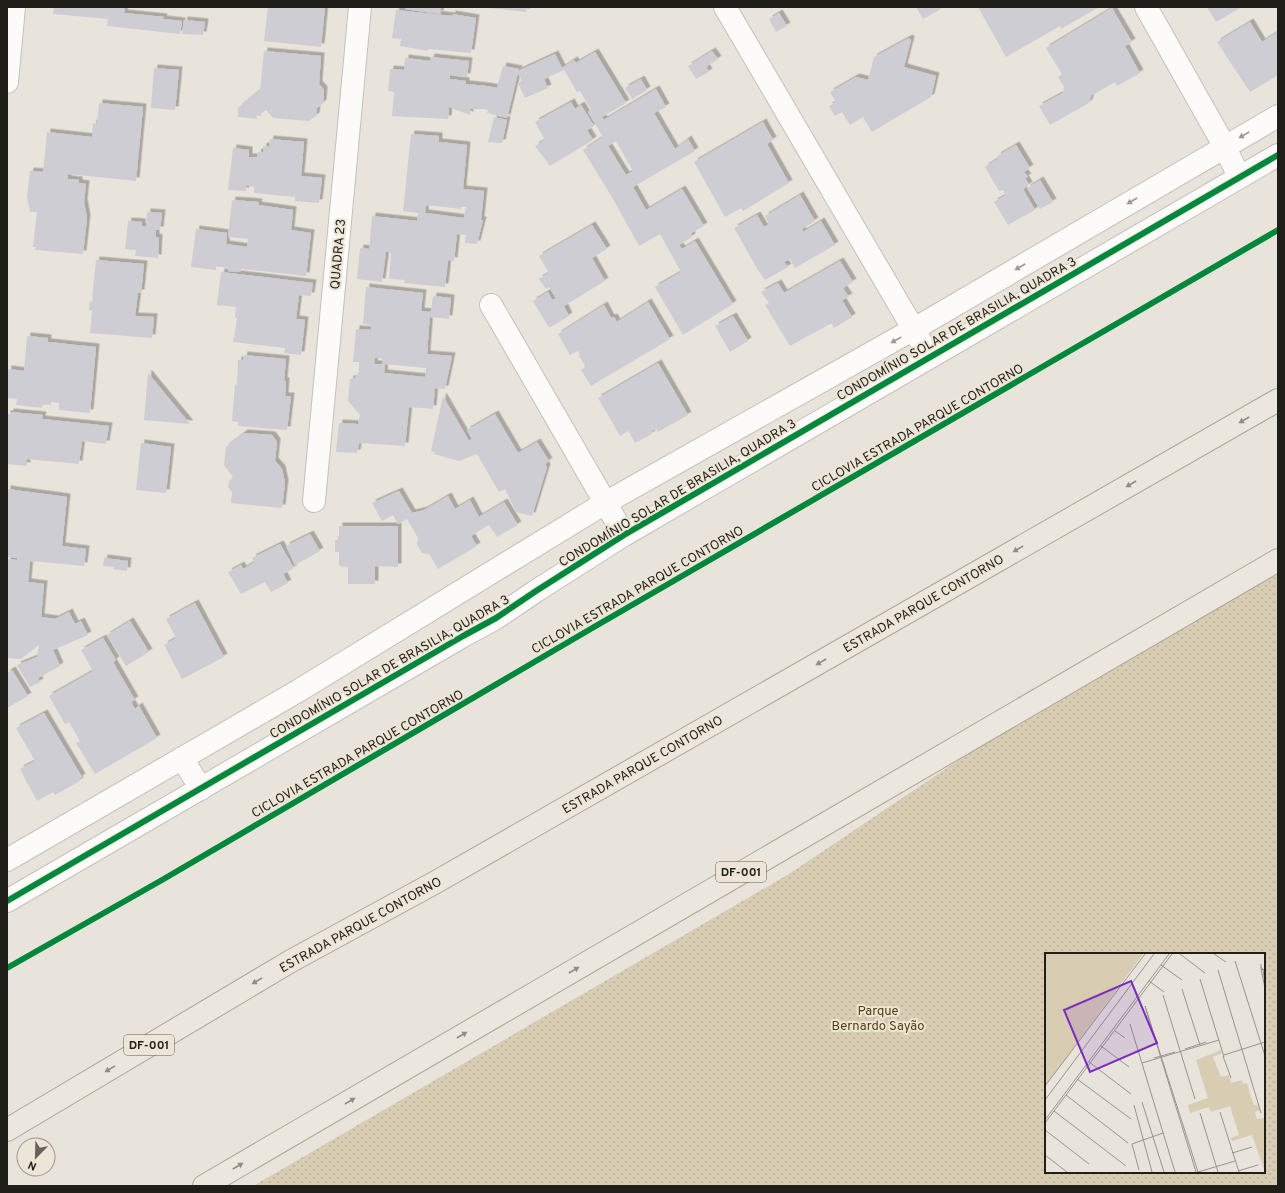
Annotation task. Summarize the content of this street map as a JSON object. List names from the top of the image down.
{
  "streets": {
    "main road": ["ESTRADA PARQUE CONTORNO", "DF-001"],
    "street": ["QUADRA 23", "CONDOMÍNIO SOLAR DE BRASILIA, QUADRA 3"],
    "cycle path": ["CICLOVIA ESTRADA PARQUE CONTORNO"]
  },
  "parks": ["Parque Bernardo Sayão"],
  "north": "bottom left"
}
